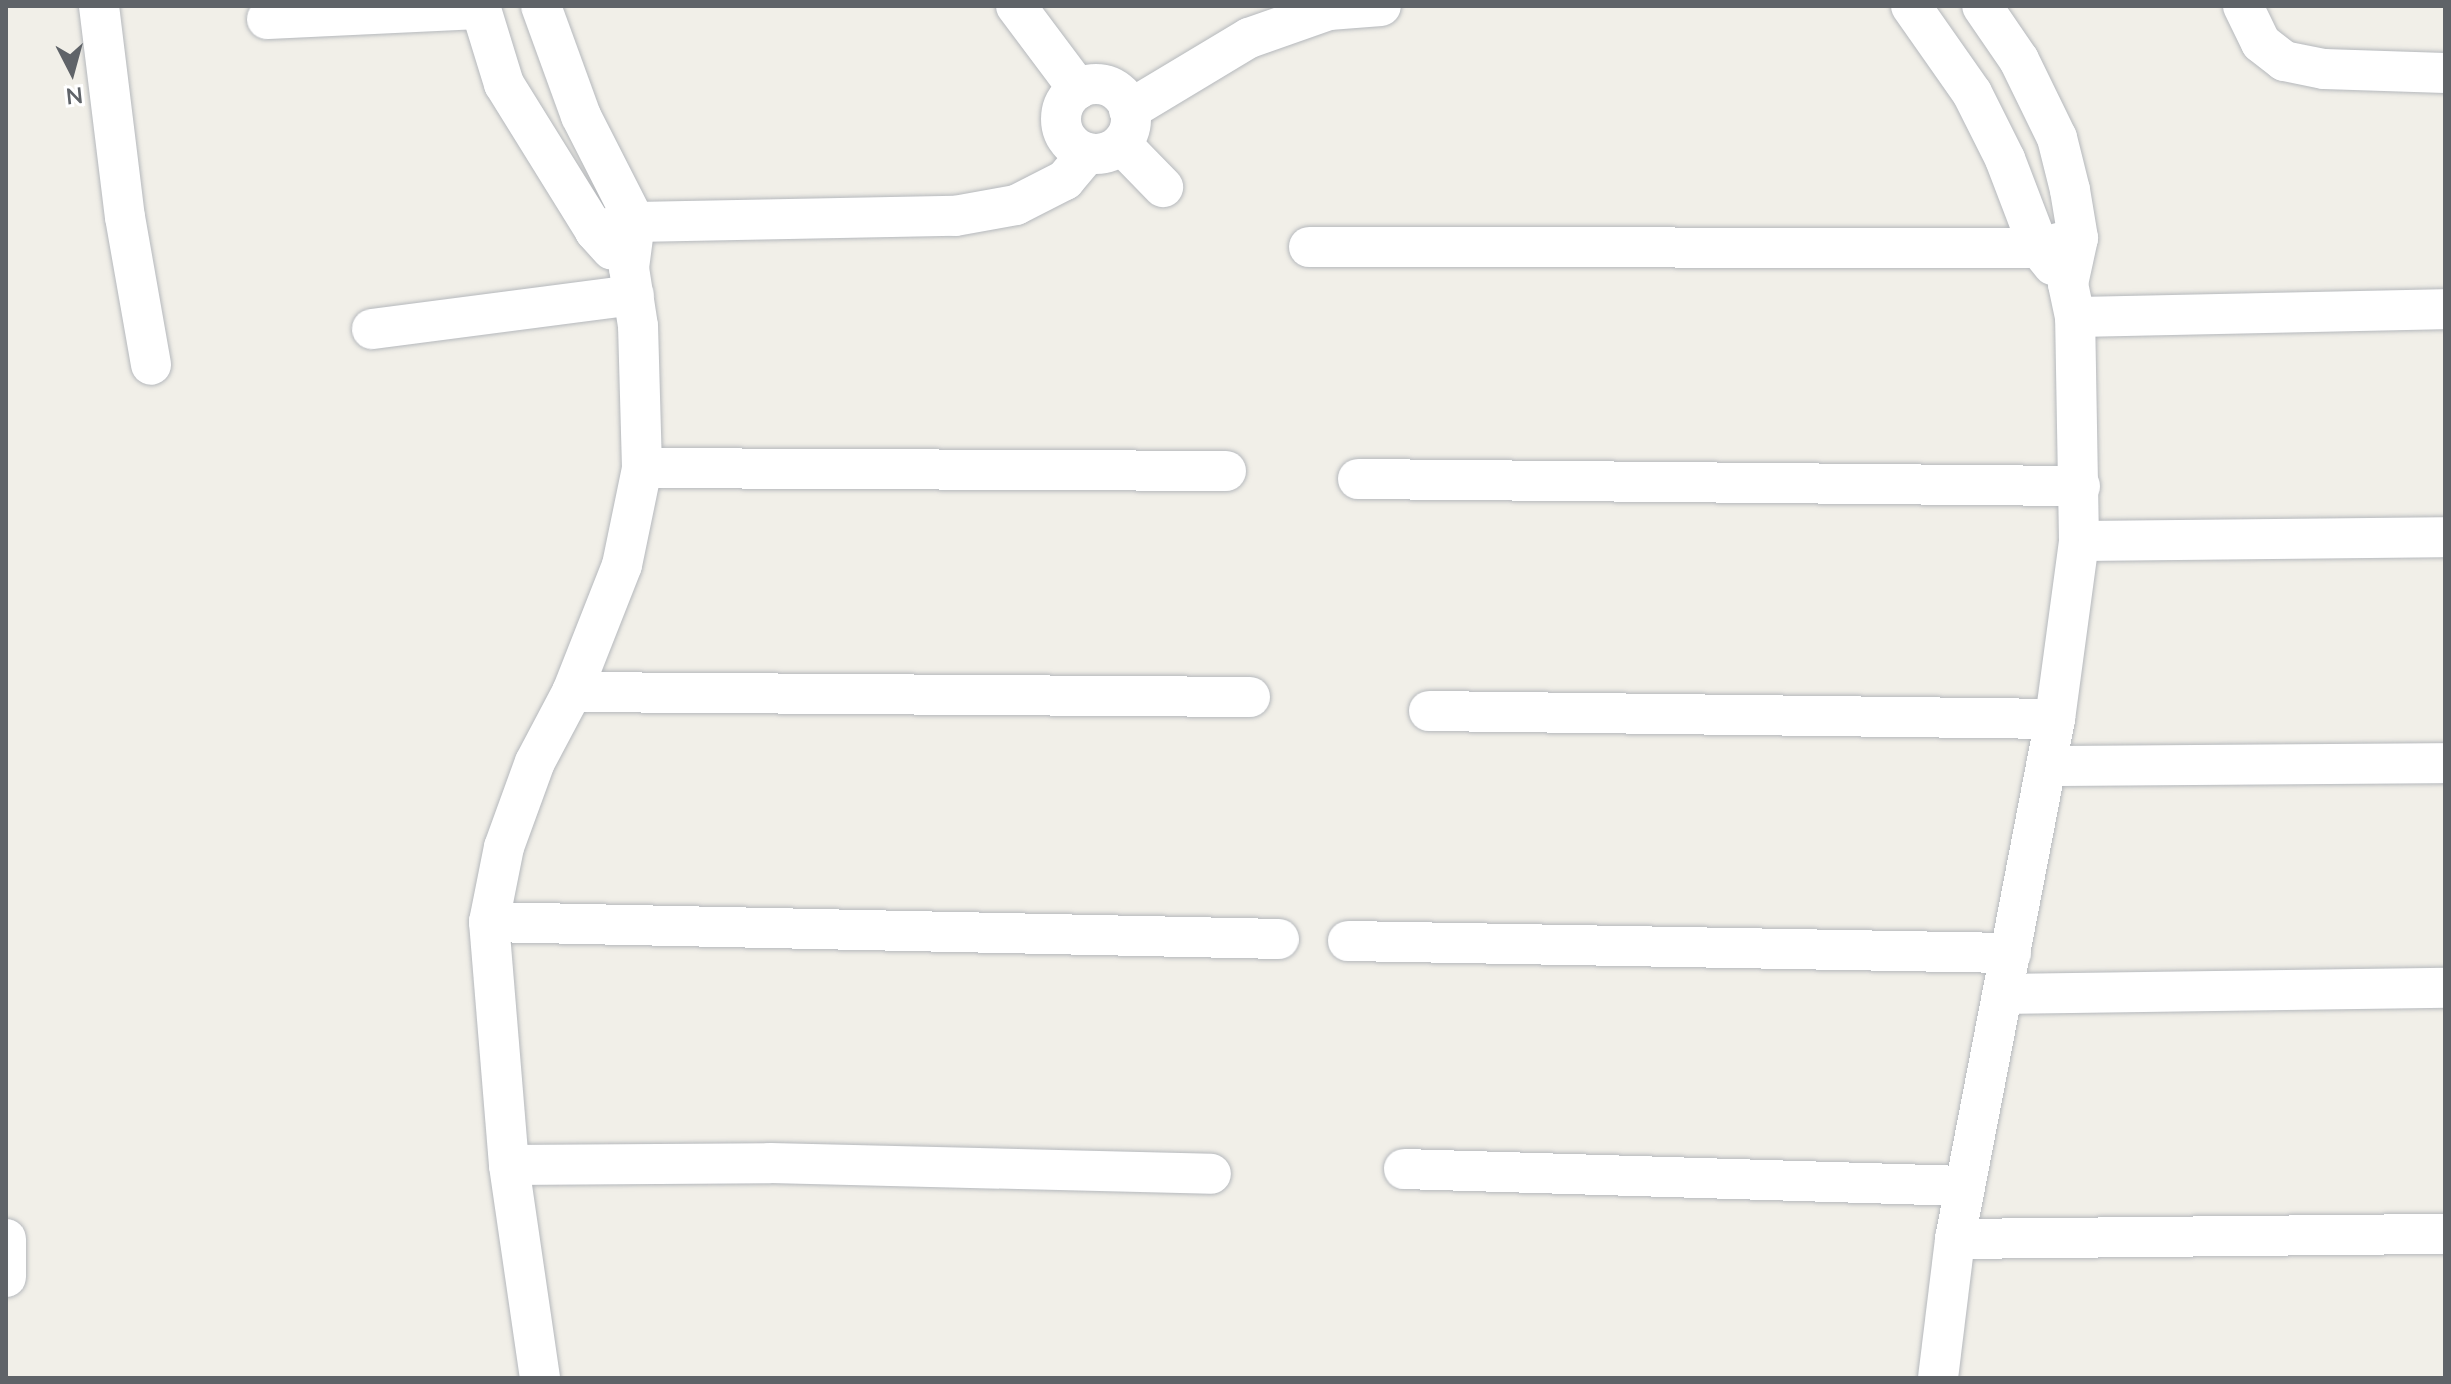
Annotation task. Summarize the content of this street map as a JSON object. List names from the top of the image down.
{
  "north": "bottom"
}
